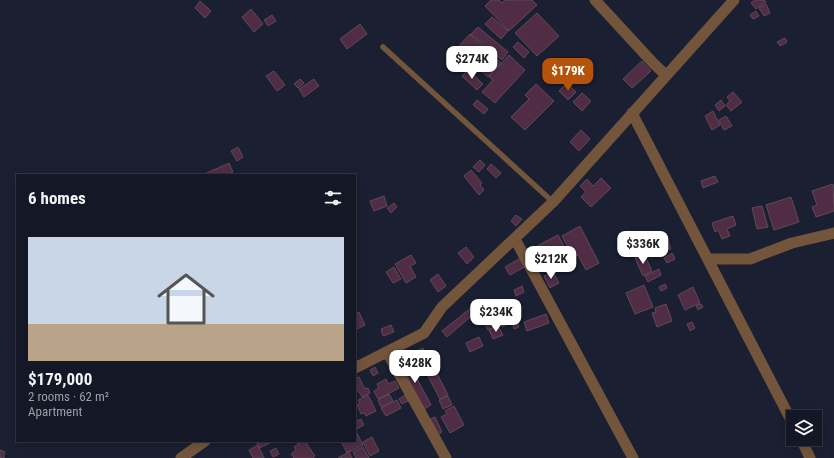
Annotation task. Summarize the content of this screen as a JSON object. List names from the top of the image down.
{
  "page": {
    "price": [
      "$274K",
      "$179K",
      "$336K",
      "$212K",
      "$234K",
      "$428K"
    ],
    "heading": "6 homes",
    "list": [
      {
        "name": "$179,000",
        "note": "2 rooms · 62 m² · Apartment"
      }
    ]
  }
}
